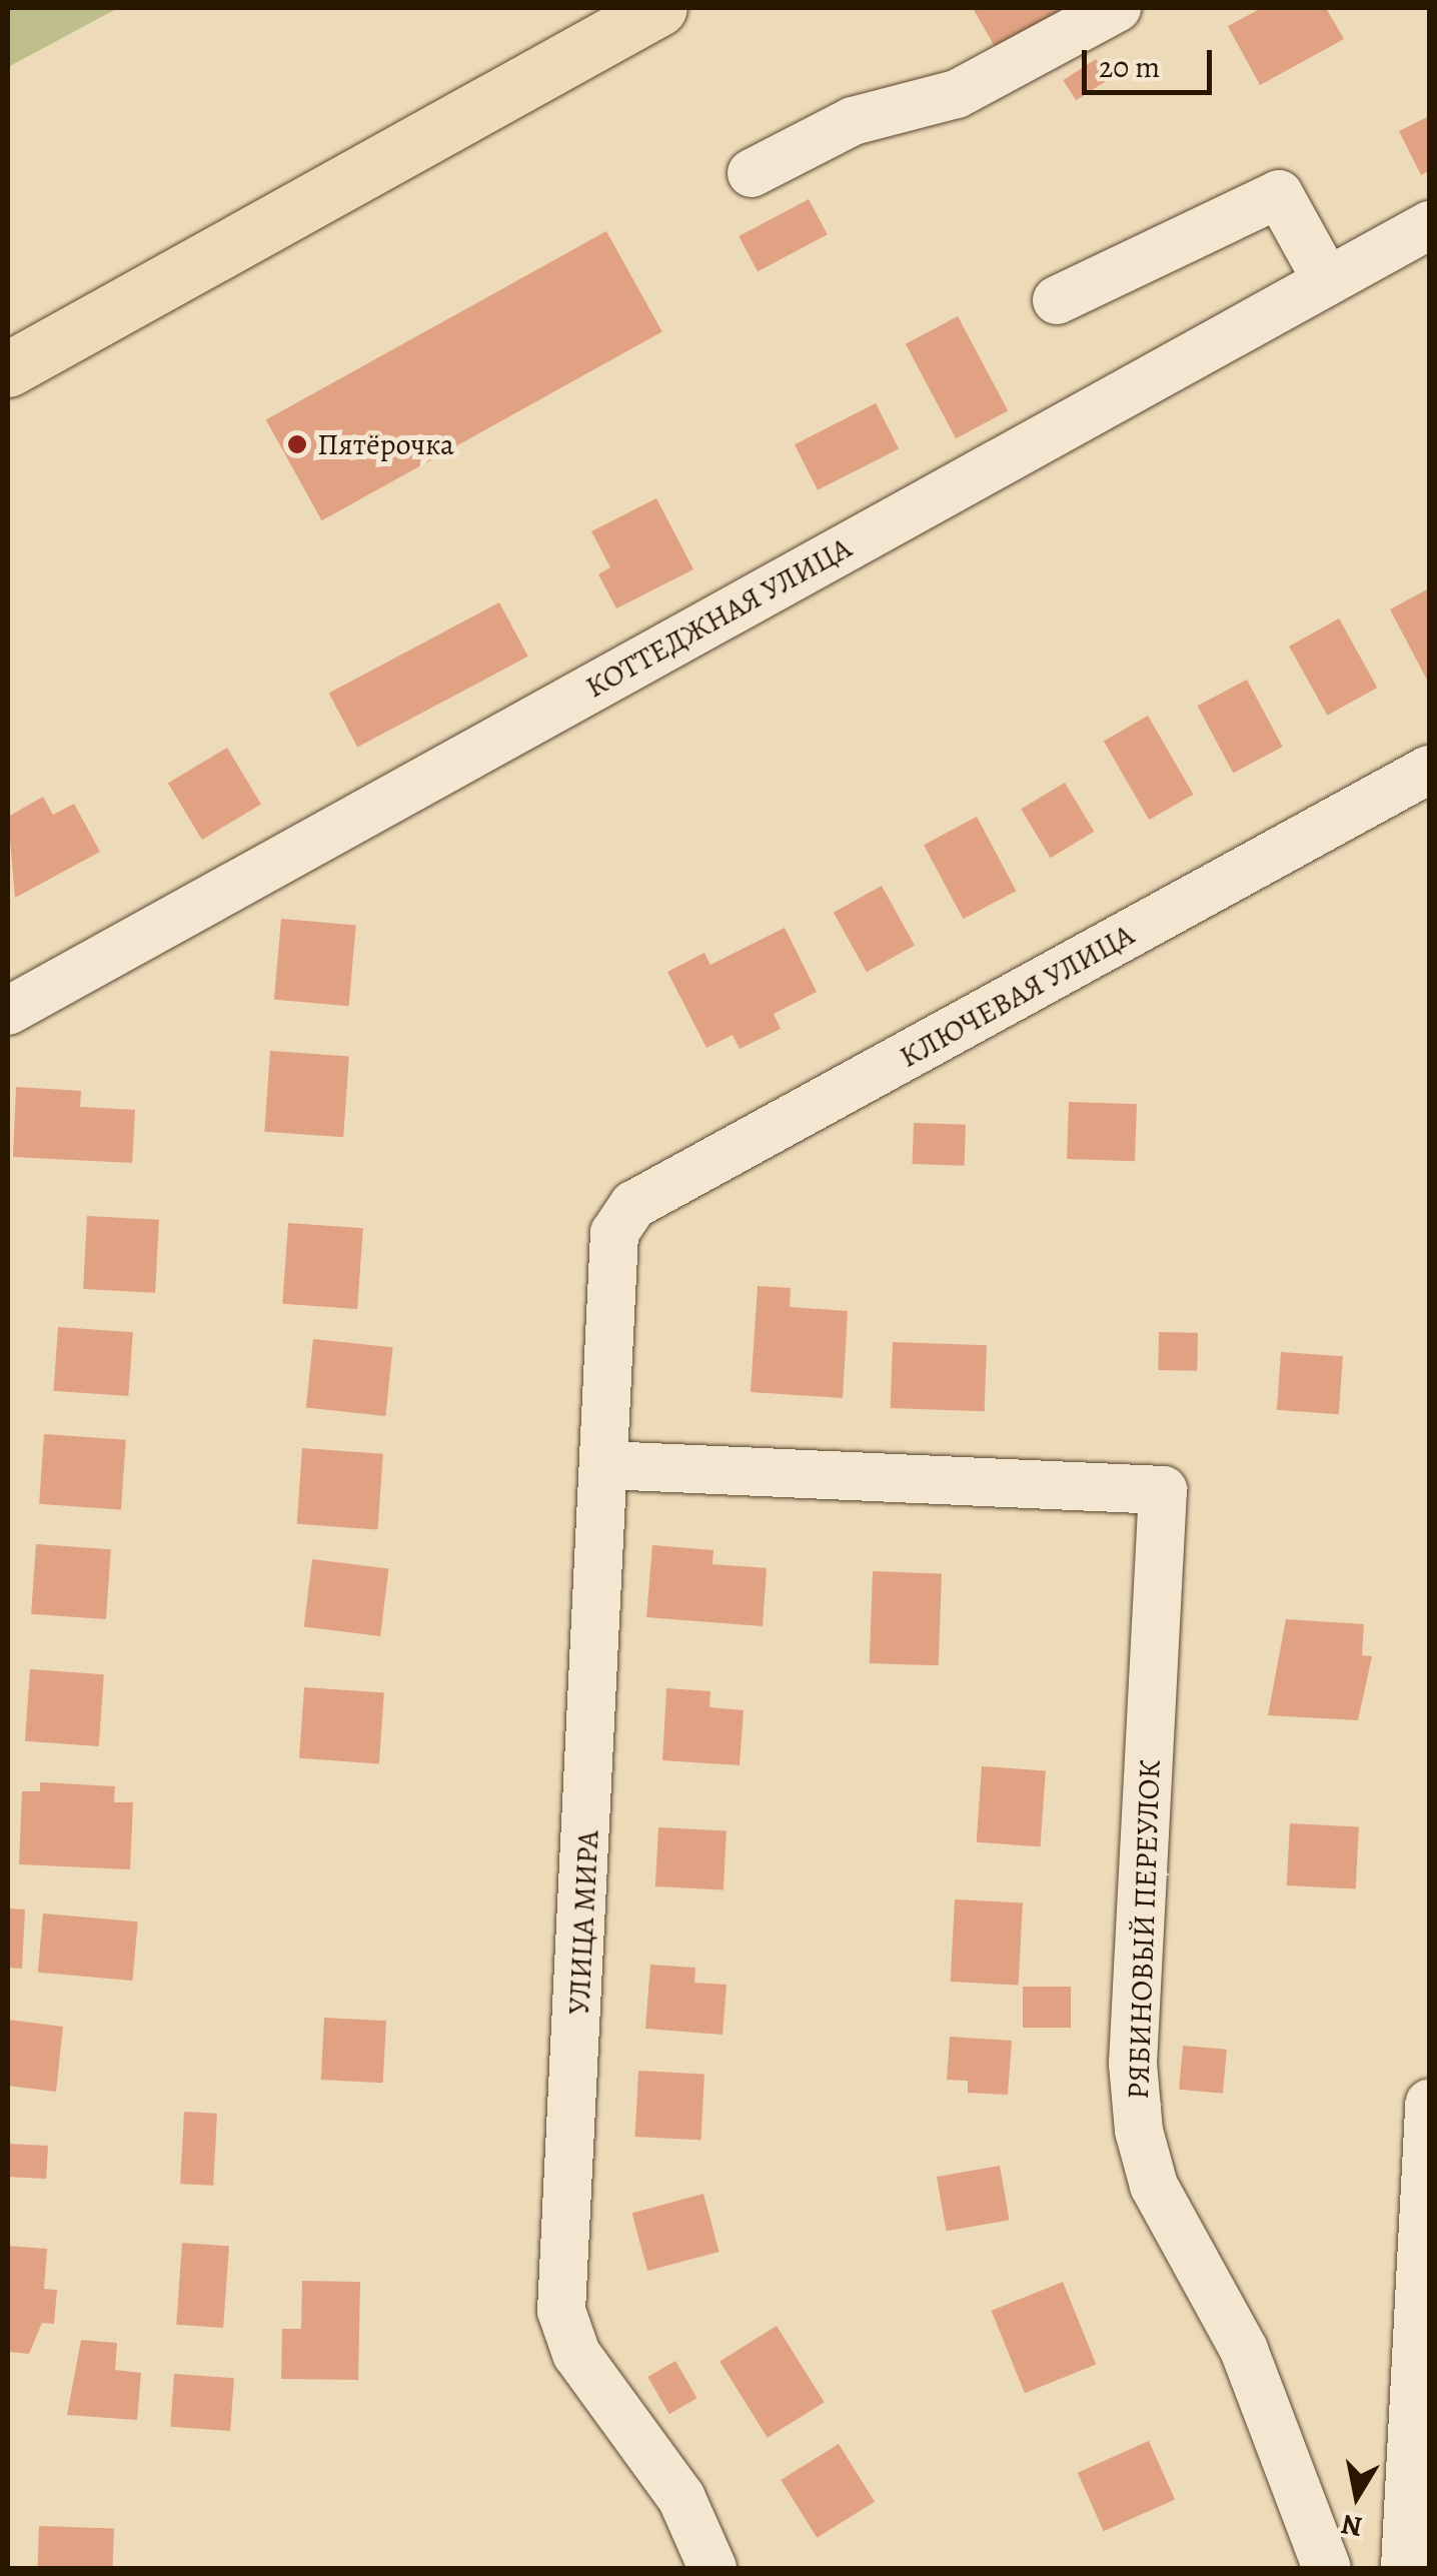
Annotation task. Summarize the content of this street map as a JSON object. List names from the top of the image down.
{
  "streets": {
    "street": [
      "КОТТЕДЖНАЯ УЛИЦА",
      "КЛЮЧЕВАЯ УЛИЦА",
      "УЛИЦА МИРА",
      "РЯБИНОВЫЙ ПЕРЕУЛОК"
    ]
  },
  "crossings": [
    ["КЛЮЧЕВАЯ УЛИЦА", "УЛИЦА МИРА"],
    ["УЛИЦА МИРА", "РЯБИНОВЫЙ ПЕРЕУЛОК"]
  ],
  "places": ["Пятёрочка"],
  "scale_bar": "20 m",
  "north": "bottom"
}
